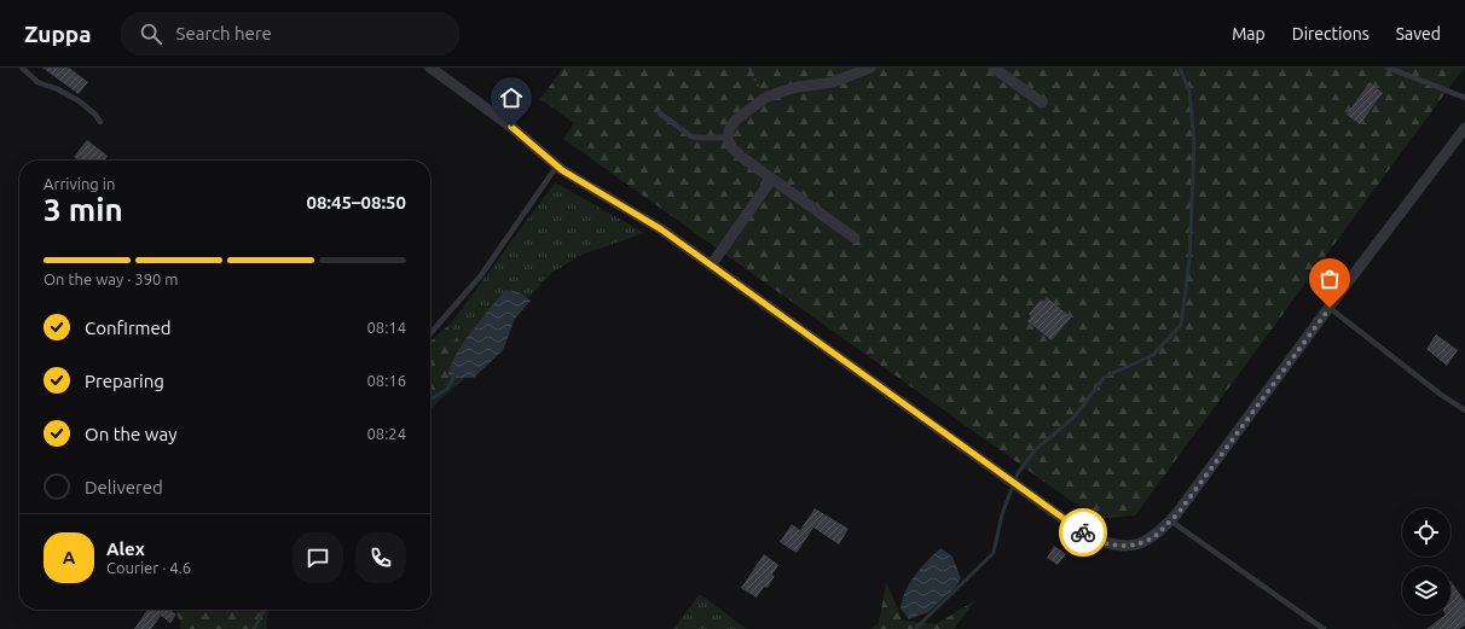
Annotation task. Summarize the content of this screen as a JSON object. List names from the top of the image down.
{
  "page": {
    "header": "Zuppa",
    "search": "Search here",
    "nav": ["Map", "Directions", "Saved"],
    "heading": ["3 min", "Arriving in", "08:45–08:50"],
    "panel": ["Alex", "Courier · 4.6"],
    "bar": "On the way · 390 m",
    "list": [
      ["Confirmed", "08:14"],
      ["Preparing", "08:16"],
      ["On the way", "08:24"],
      "Delivered"
    ],
    "round": "A"
  }
}
